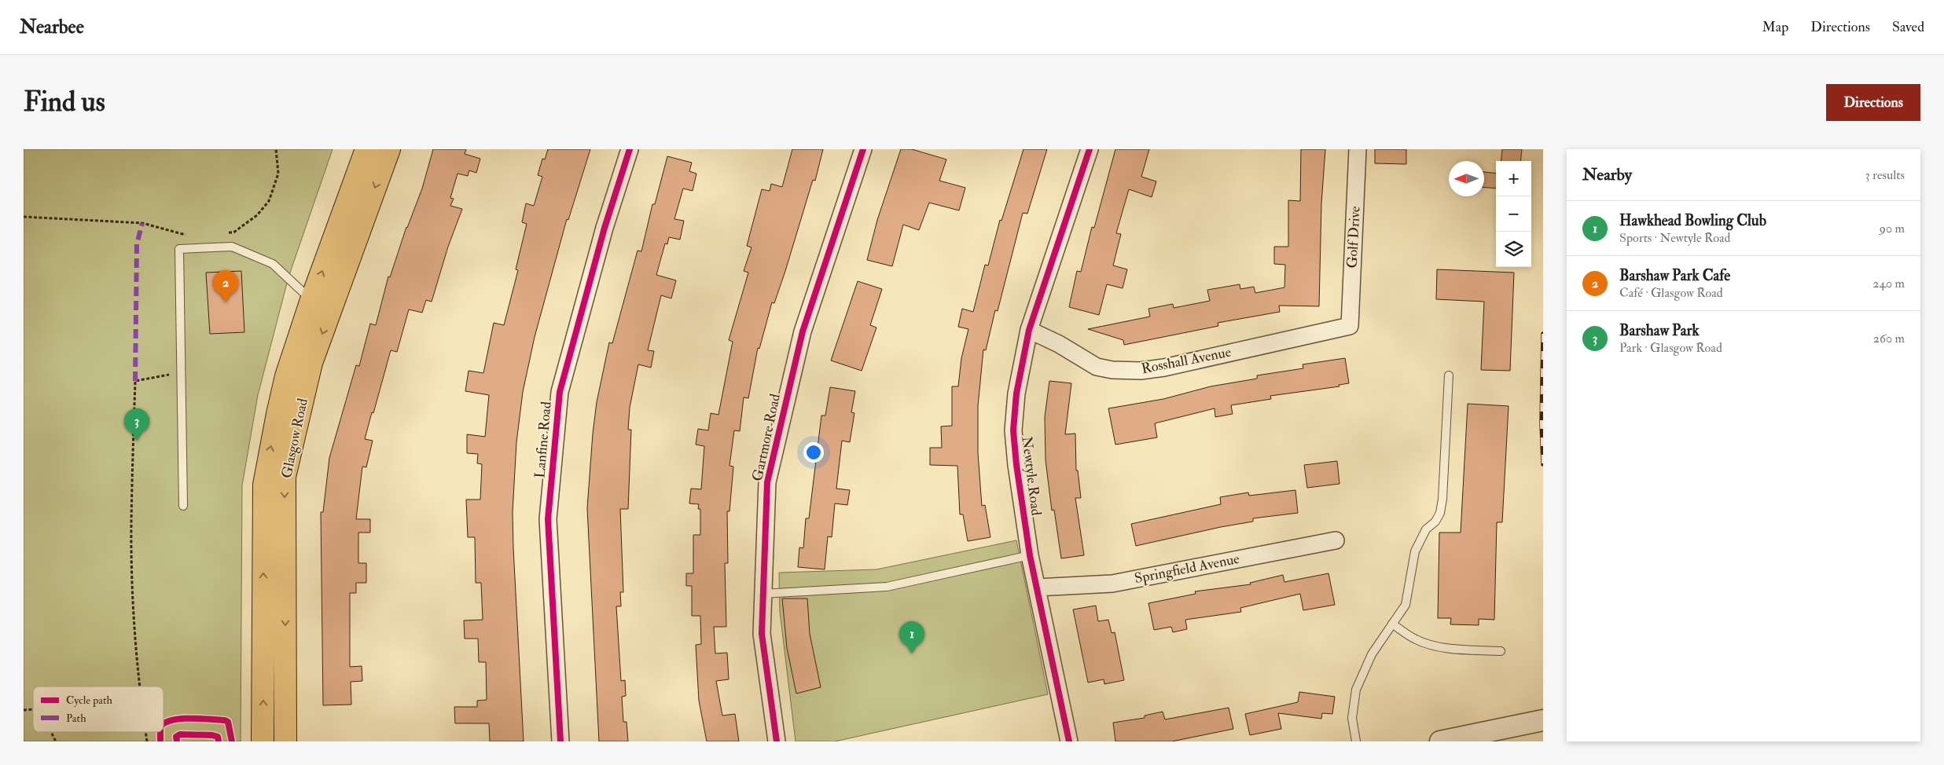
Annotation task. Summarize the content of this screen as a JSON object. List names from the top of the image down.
{
  "streets": {
    "main road": ["Glasgow Road"],
    "street": [
      "Golf Drive",
      "Rosshall Avenue",
      "Gartmore Road",
      "Lanfine Road",
      "Newtyle Road",
      "Springfield Avenue"
    ]
  },
  "crossings": [
    ["Golf Drive", "Rosshall Avenue"],
    ["Rosshall Avenue", "Newtyle Road"],
    ["Newtyle Road", "Springfield Avenue"]
  ],
  "legend": ["Cycle path", "Path"],
  "north": "left",
  "page": {
    "header": "Nearbee",
    "nav": ["Map", "Directions", "Saved"],
    "buttons": "Directions",
    "title": "Find us",
    "heading": ["Nearby", "3 results"],
    "map_buttons": ["+", "−"],
    "list": [
      {
        "mark": "1",
        "name": "Hawkhead Bowling Club",
        "note": "Sports · Newtyle Road",
        "value": "90 m"
      },
      {
        "mark": "2",
        "name": "Barshaw Park Cafe",
        "note": "Café · Glasgow Road",
        "value": "240 m"
      },
      {
        "mark": "3",
        "name": "Barshaw Park",
        "note": "Park · Glasgow Road",
        "value": "260 m"
      }
    ],
    "pins": ["2", "3", "1"]
  }
}
